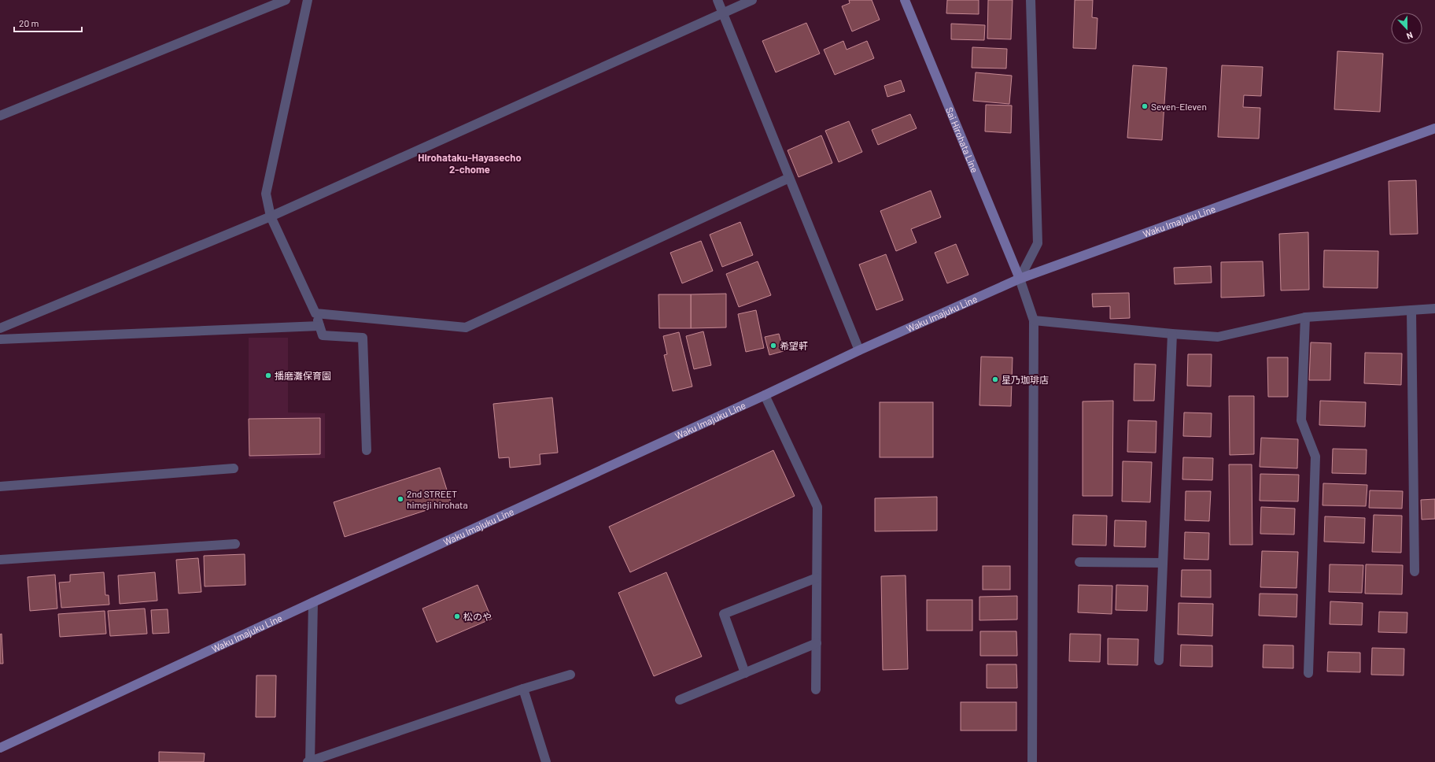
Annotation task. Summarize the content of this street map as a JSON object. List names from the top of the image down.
{
  "streets": {
    "main road": ["Sai Hirohata Line", "Waku Imajuku Line"]
  },
  "crossings": [
    ["Sai Hirohata Line", "Waku Imajuku Line"]
  ],
  "districts": ["Hirohataku-Hayasecho 2-chome"],
  "places": [
    "Seven-Eleven",
    "希望軒",
    "播磨灘保育園",
    "星乃珈琲店",
    "2nd STREET himeji hirohata",
    "松のや"
  ],
  "scale_bar": "20 m",
  "north": "bottom"
}
